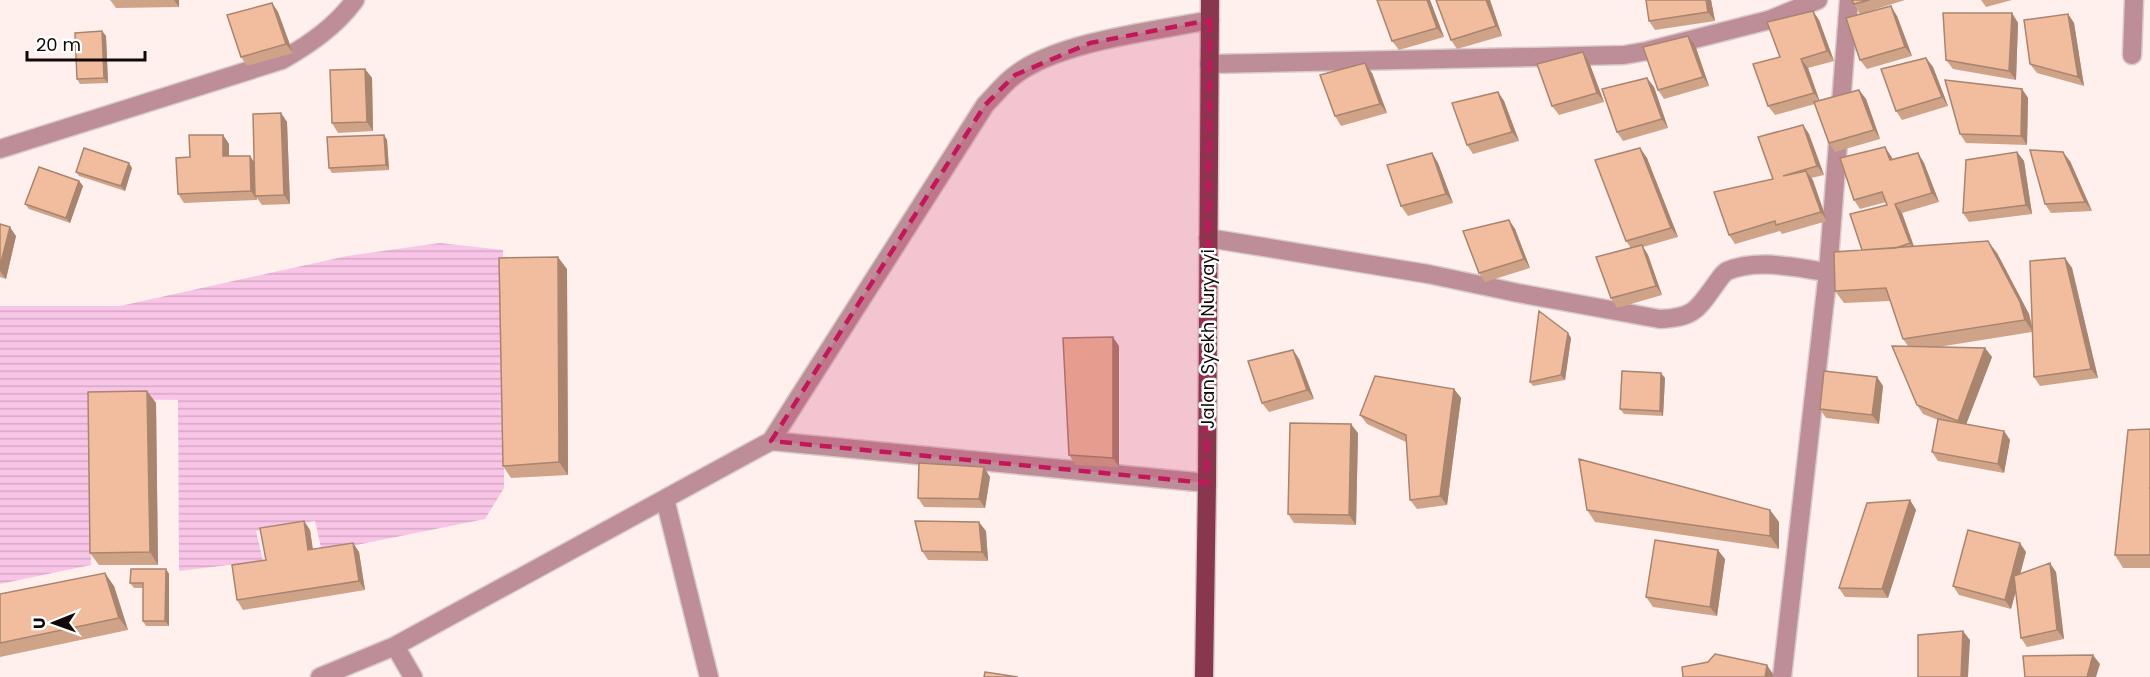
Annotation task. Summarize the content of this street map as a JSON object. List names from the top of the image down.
{
  "streets": {
    "main road": ["Jalan Syekh Nuryayi"]
  },
  "scale_bar": "20 m",
  "north": "left"
}
